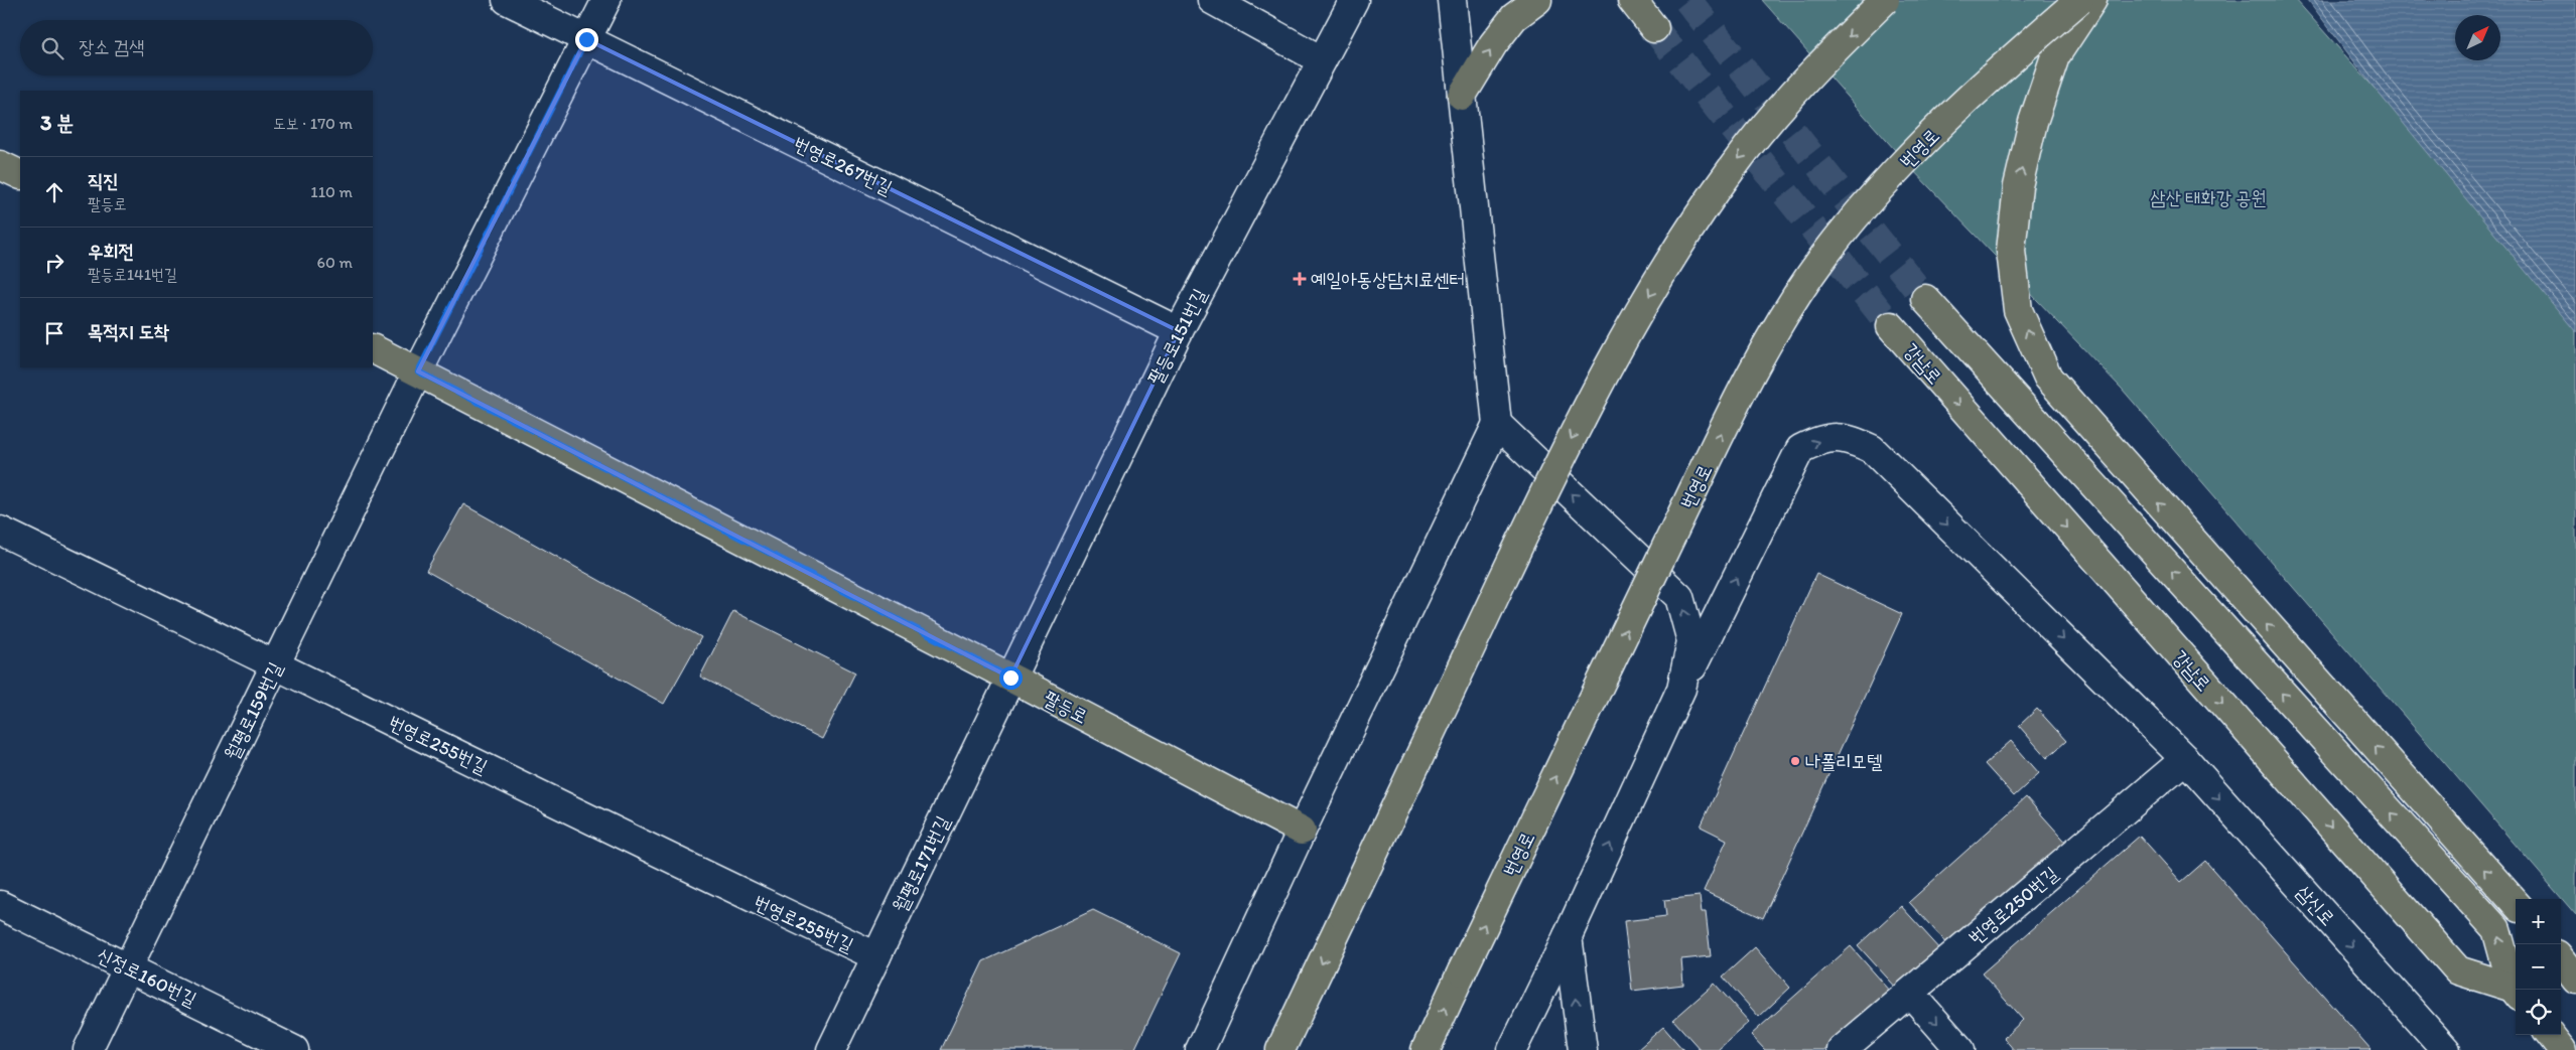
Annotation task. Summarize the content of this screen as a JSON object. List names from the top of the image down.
{
  "streets": {
    "main road": ["번영로", "강남로", "팔등로"],
    "street": [
      "번영로267번길",
      "팔등로151번길",
      "월평로159번길",
      "번영로255번길",
      "월평로171번길",
      "번영로250번길",
      "삼신로",
      "신정로160번길"
    ]
  },
  "crossings": [
    ["번영로267번길", "팔등로151번길"],
    ["번영로267번길", "월평로159번길"],
    ["팔등로151번길", "팔등로"],
    ["팔등로151번길", "월평로171번길"],
    ["팔등로", "월평로159번길"],
    ["팔등로", "월평로171번길"],
    ["월평로159번길", "번영로255번길"],
    ["월평로159번길", "신정로160번길"],
    ["번영로255번길", "월평로171번길"],
    ["번영로250번길", "삼신로"]
  ],
  "parks": ["삼산 태화강 공원"],
  "places": {
    "health": ["예일아동상담치료센터"],
    "other": ["나폴리모텔"]
  },
  "north": "top right",
  "page": {
    "search": "장소 검색",
    "heading": ["3 분", "도보 · 170 m"],
    "list": [
      ["직진", "팔등로", "110 m"],
      ["우회전", "팔등로141번길", "60 m"],
      "목적지 도착"
    ],
    "map_buttons": ["+", "−"]
  }
}
